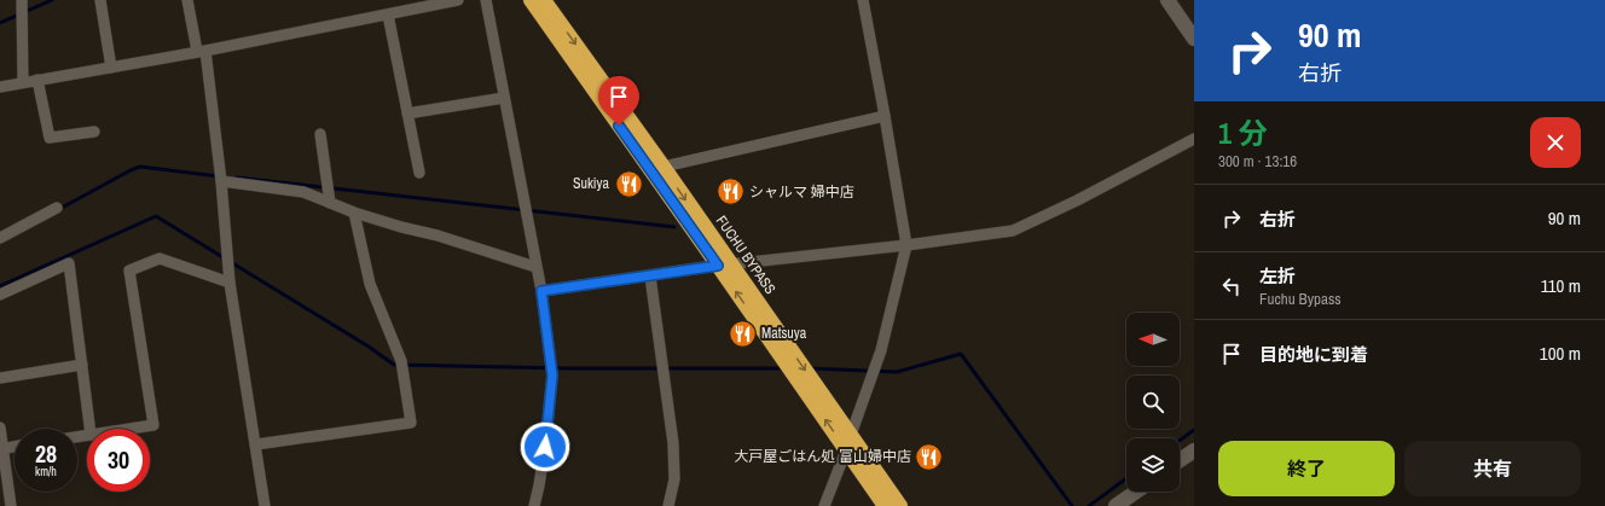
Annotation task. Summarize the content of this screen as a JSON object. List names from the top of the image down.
{
  "streets": {
    "highway": ["FUCHU BYPASS"]
  },
  "places": {
    "restaurant": [
      "Sukiya",
      "シャルマ 婦中店",
      "Matsuya",
      "大戸屋ごはん処 富山婦中店"
    ]
  },
  "north": "left",
  "page": {
    "turn": ["90 m", "右折"],
    "heading": ["1 分", "300 m · 13:16"],
    "list": [
      {
        "name": "右折",
        "value": "90 m"
      },
      {
        "name": "左折",
        "note": "Fuchu Bypass",
        "value": "110 m"
      },
      {
        "name": "目的地に到着",
        "value": "100 m"
      }
    ],
    "speed": "28 km/h",
    "limit": "30",
    "buttons": ["終了", "共有"]
  }
}
